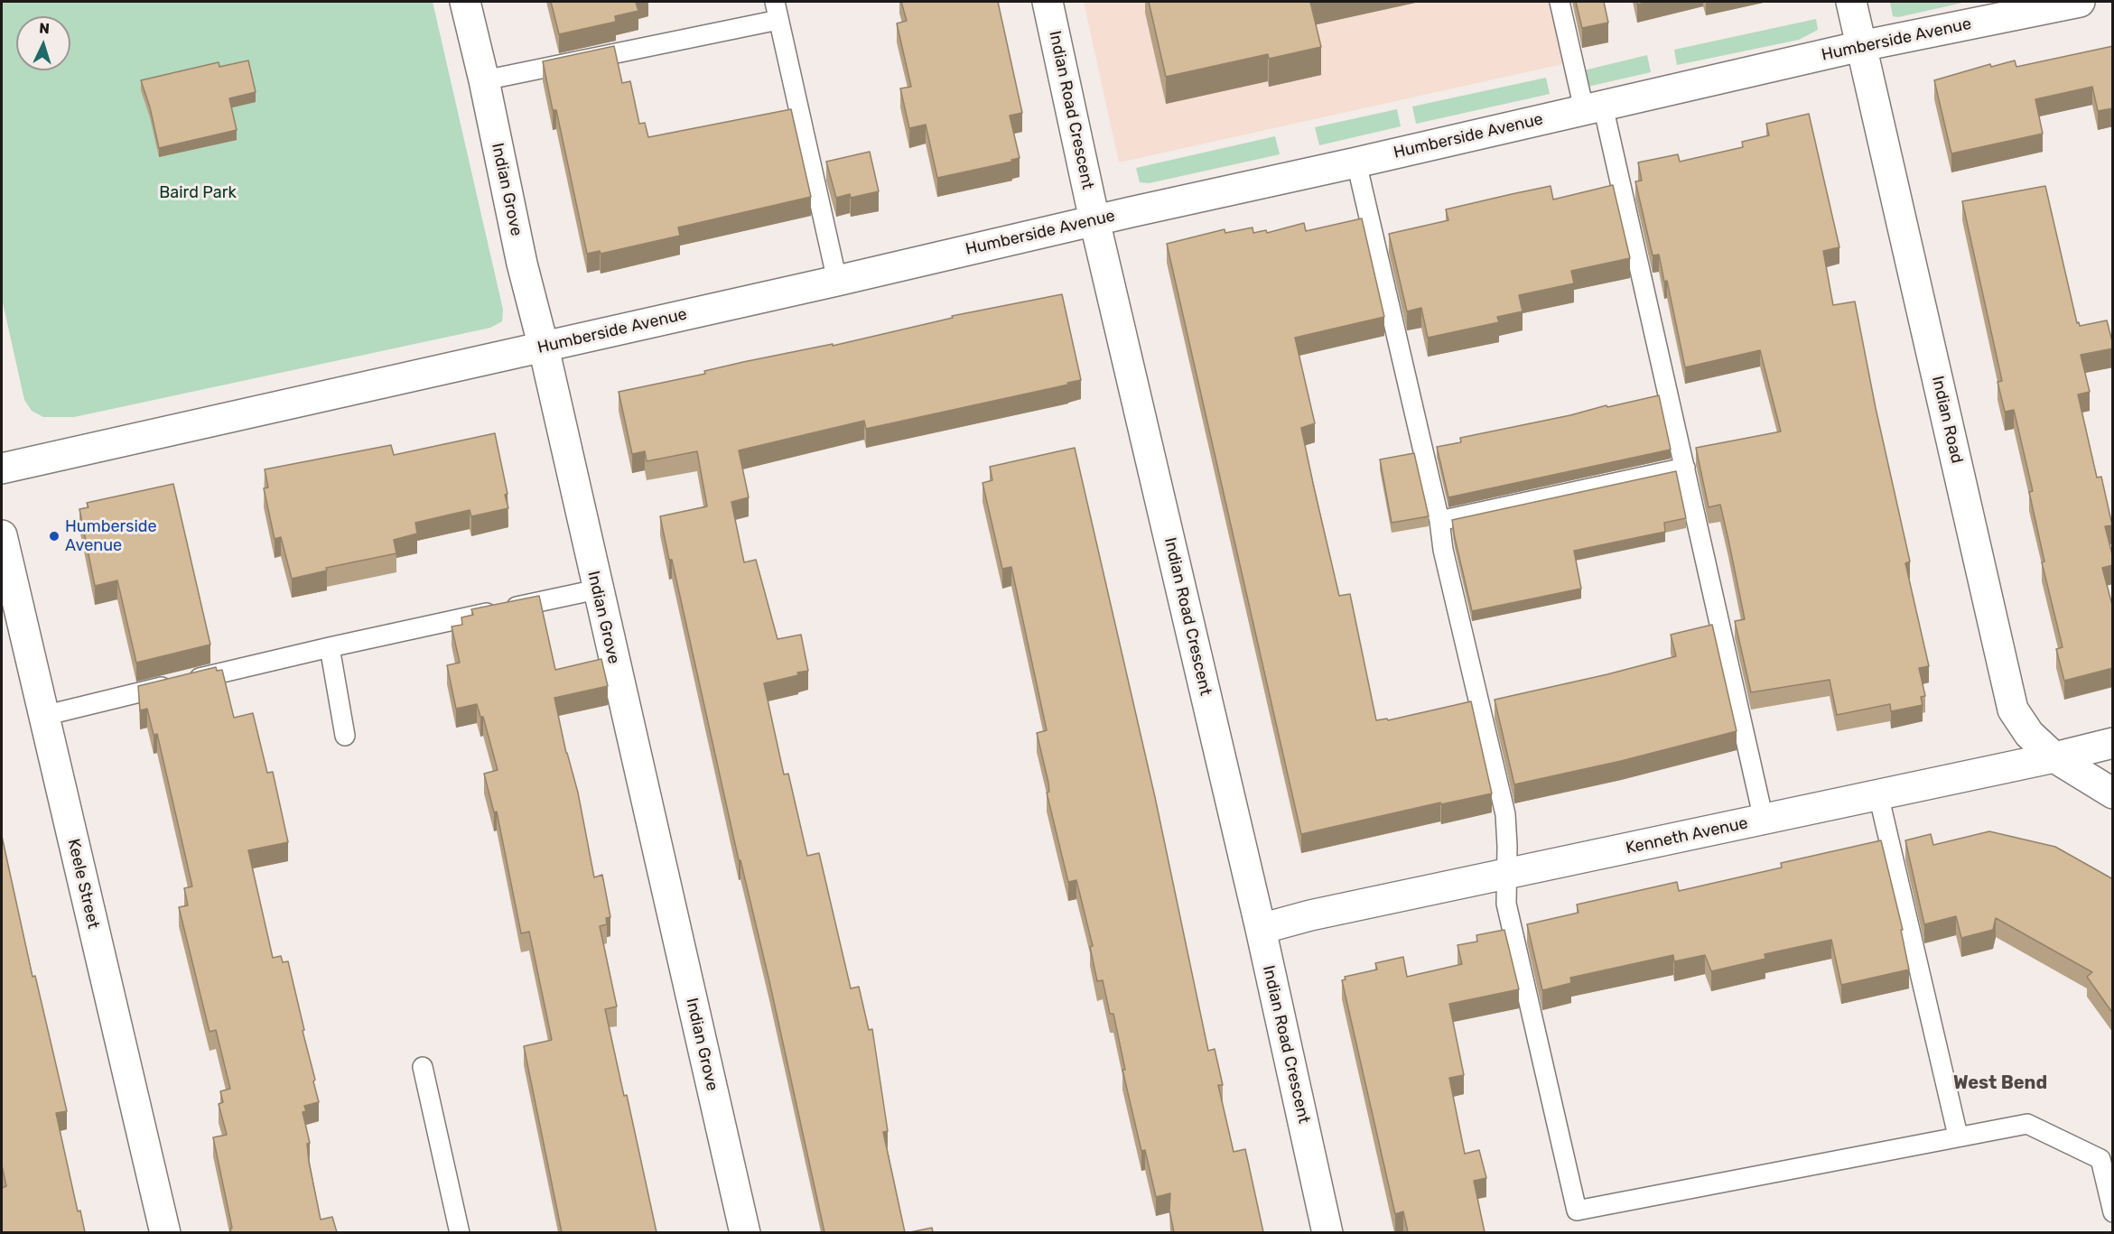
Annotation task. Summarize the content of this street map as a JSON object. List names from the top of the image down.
{
  "streets": {
    "street": [
      "Humberside Avenue",
      "Indian Road Crescent",
      "Indian Grove",
      "Indian Road",
      "Kenneth Avenue",
      "Keele Street"
    ]
  },
  "crossings": [
    ["Humberside Avenue", "Indian Road Crescent"],
    ["Humberside Avenue", "Indian Grove"],
    ["Humberside Avenue", "Indian Road"],
    ["Indian Road Crescent", "Kenneth Avenue"],
    ["Indian Road", "Kenneth Avenue"]
  ],
  "districts": ["West Bend"],
  "parks": ["Baird Park"],
  "places": ["Humberside Avenue"],
  "north": "top"
}
